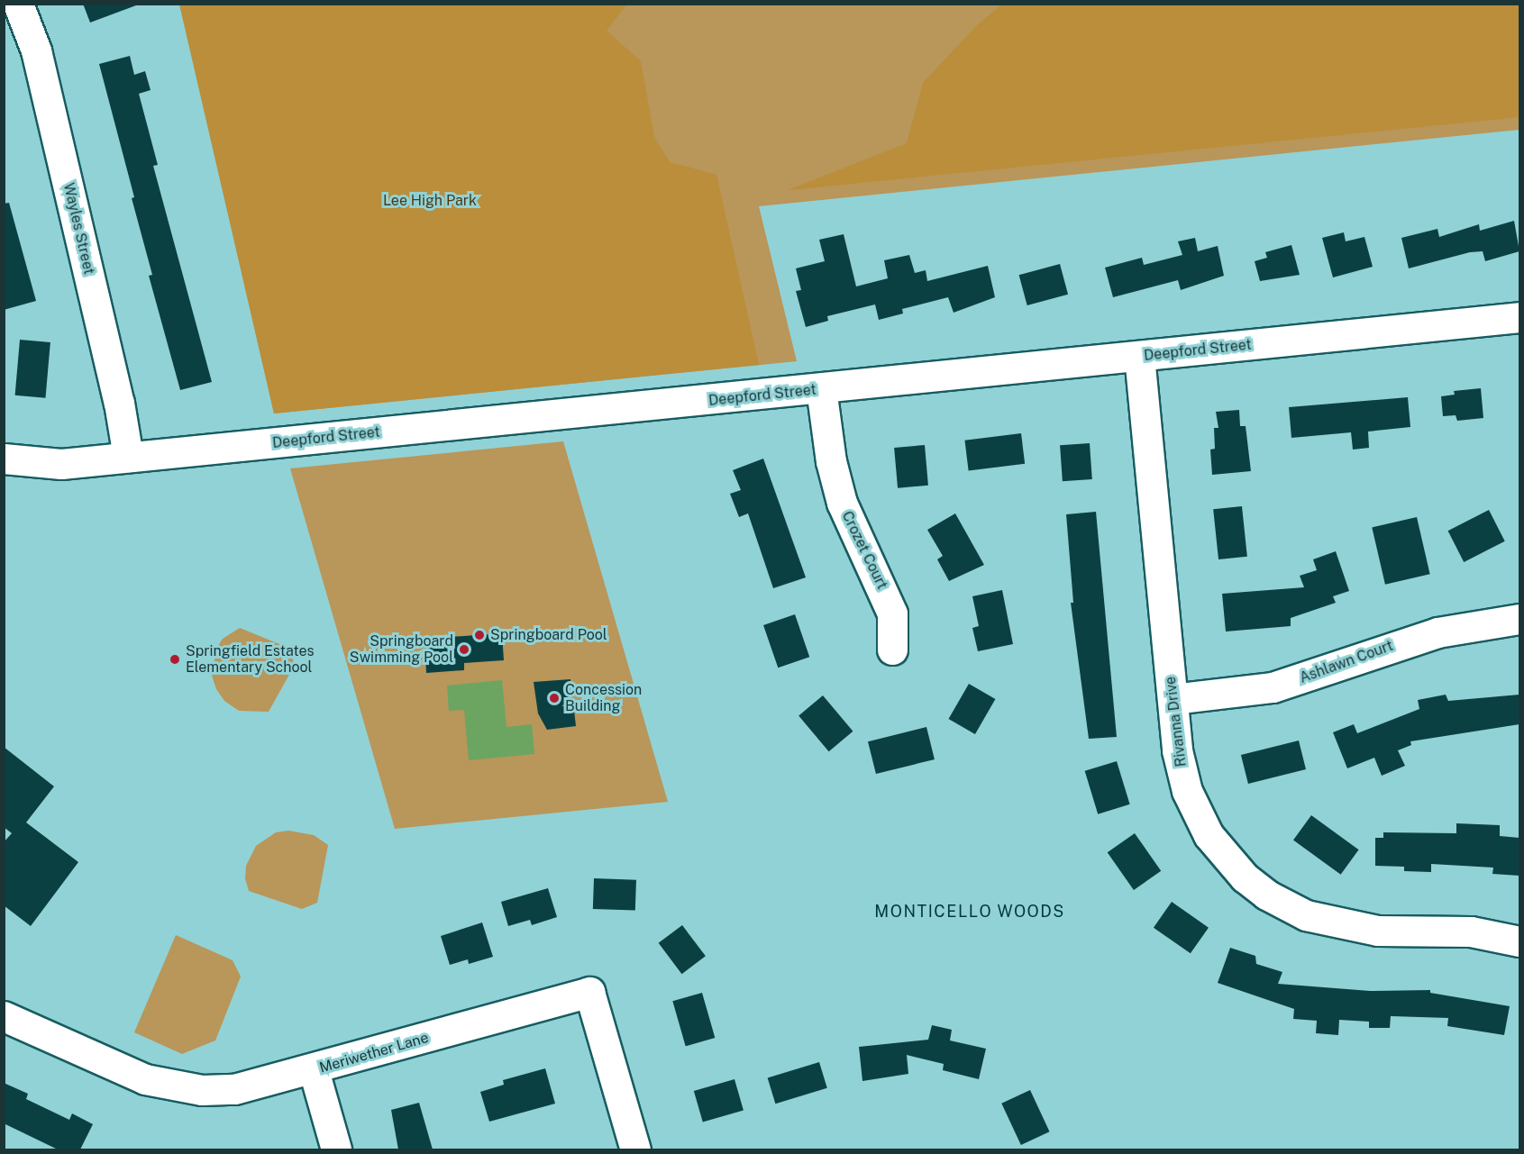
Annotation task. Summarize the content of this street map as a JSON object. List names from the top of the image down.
{
  "streets": {
    "street": [
      "Wayles Street",
      "Deepford Street",
      "Crozet Court",
      "Ashlawn Court",
      "Rivanna Drive",
      "Meriwether Lane"
    ]
  },
  "crossings": [
    ["Wayles Street", "Deepford Street"],
    ["Deepford Street", "Crozet Court"],
    ["Deepford Street", "Rivanna Drive"],
    ["Ashlawn Court", "Rivanna Drive"]
  ],
  "districts": ["MONTICELLO WOODS"],
  "parks": ["Lee High Park"],
  "places": [
    "Springboard Pool",
    "Springboard Swimming Pool",
    "Springfield Estates Elementary School",
    "Concession Building"
  ]
}
